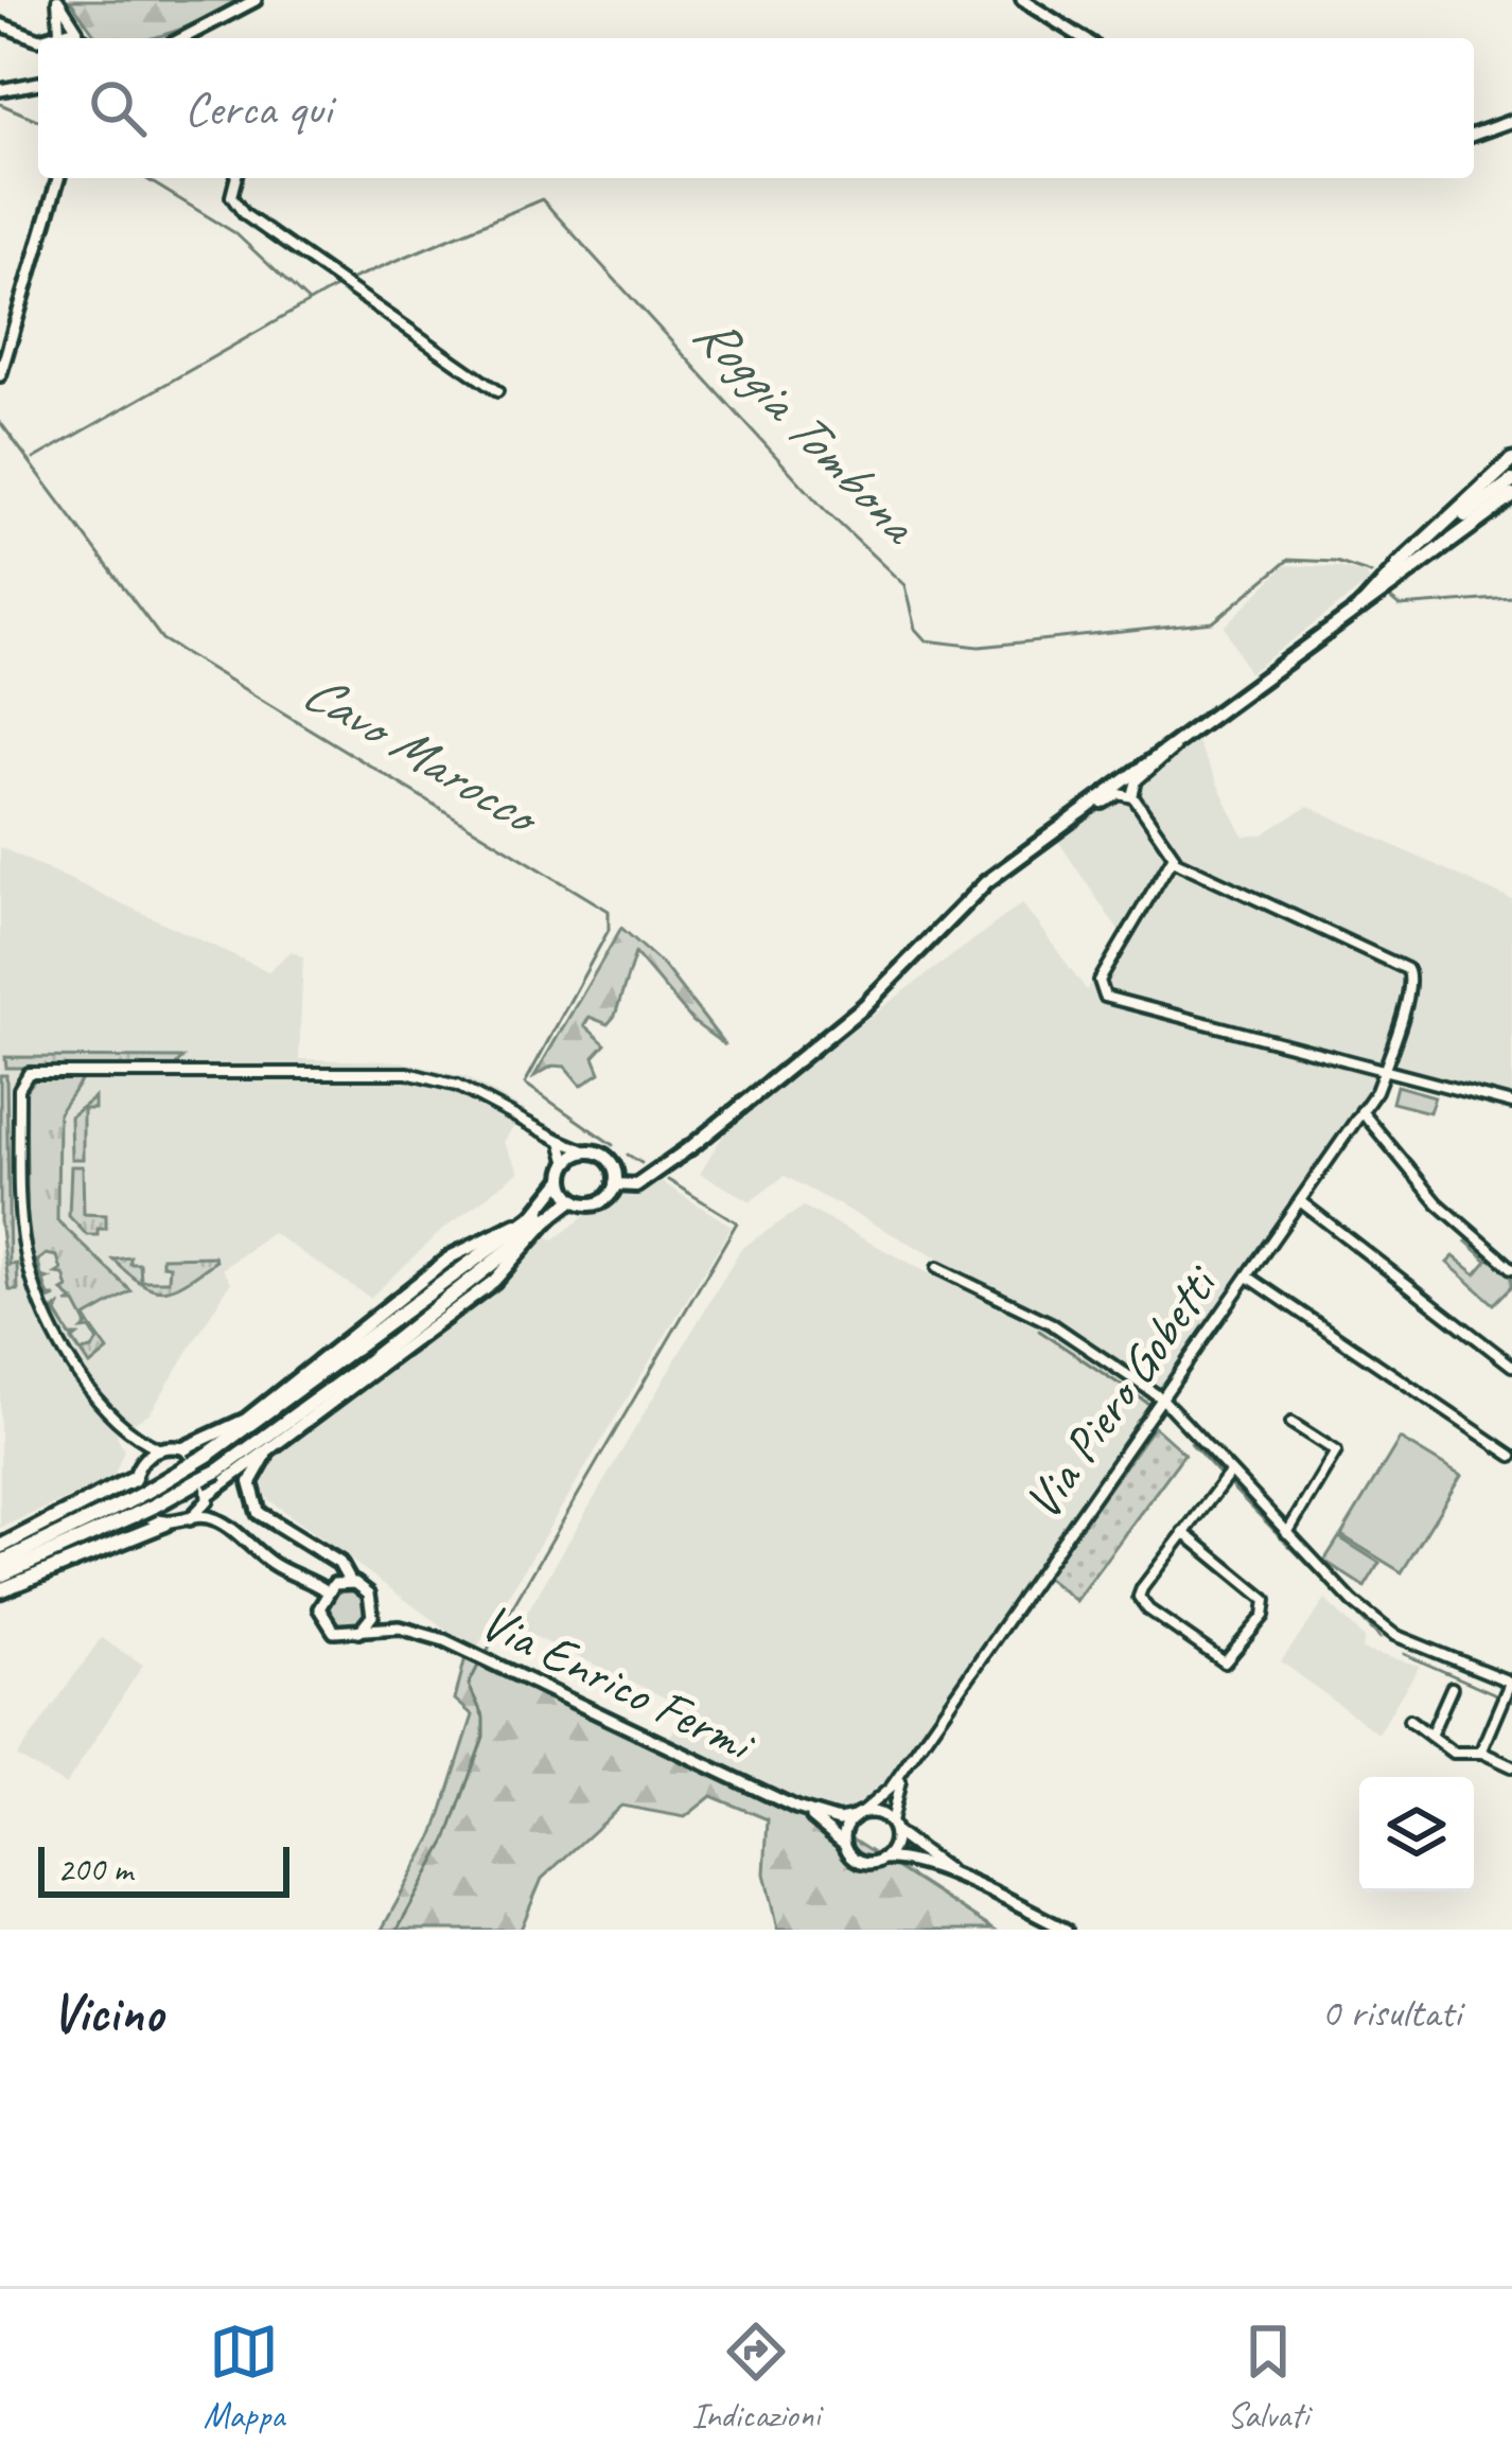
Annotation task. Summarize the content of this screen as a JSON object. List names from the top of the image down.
{
  "streets": {
    "main road": ["Via Enrico Fermi"],
    "street": ["Via Piero Gobetti"]
  },
  "water": ["Roggia Tombona", "Cavo Marocco"],
  "scale_bar": "200 m",
  "page": {
    "search": "Cerca qui",
    "scale": "200 m",
    "heading": ["Vicino", "0 risultati"],
    "nav": ["Mappa", "Indicazioni", "Salvati"]
  }
}
